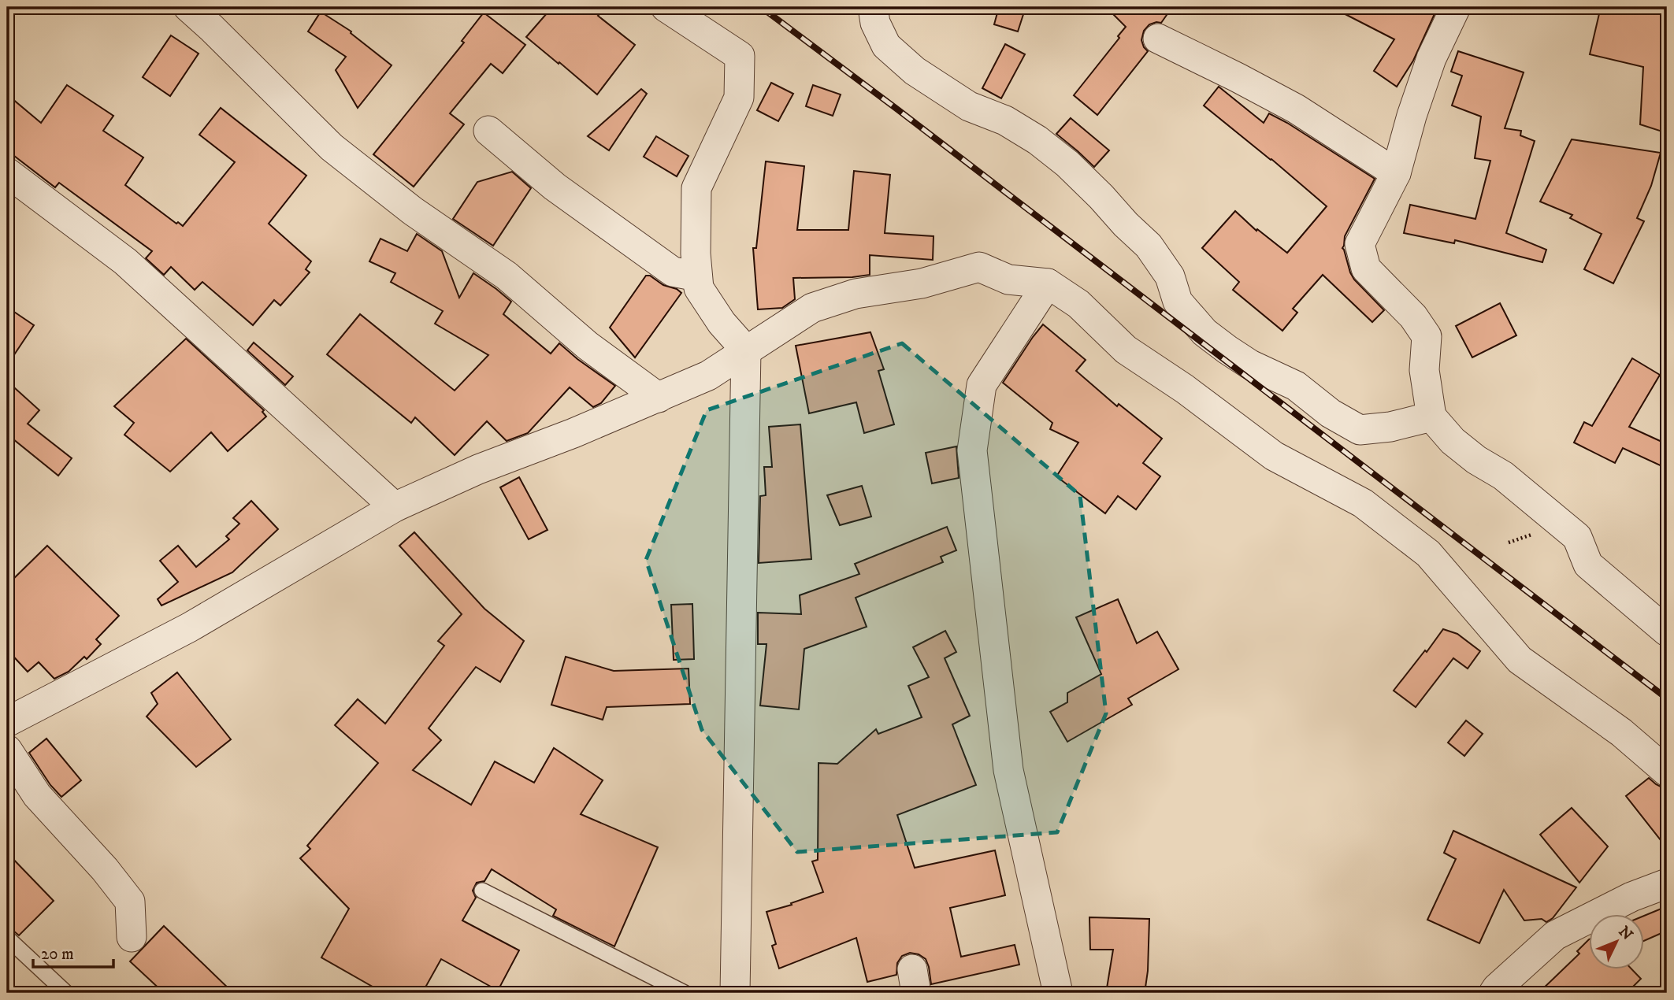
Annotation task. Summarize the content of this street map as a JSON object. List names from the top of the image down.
{
  "scale_bar": "20 m",
  "north": "top right"
}
